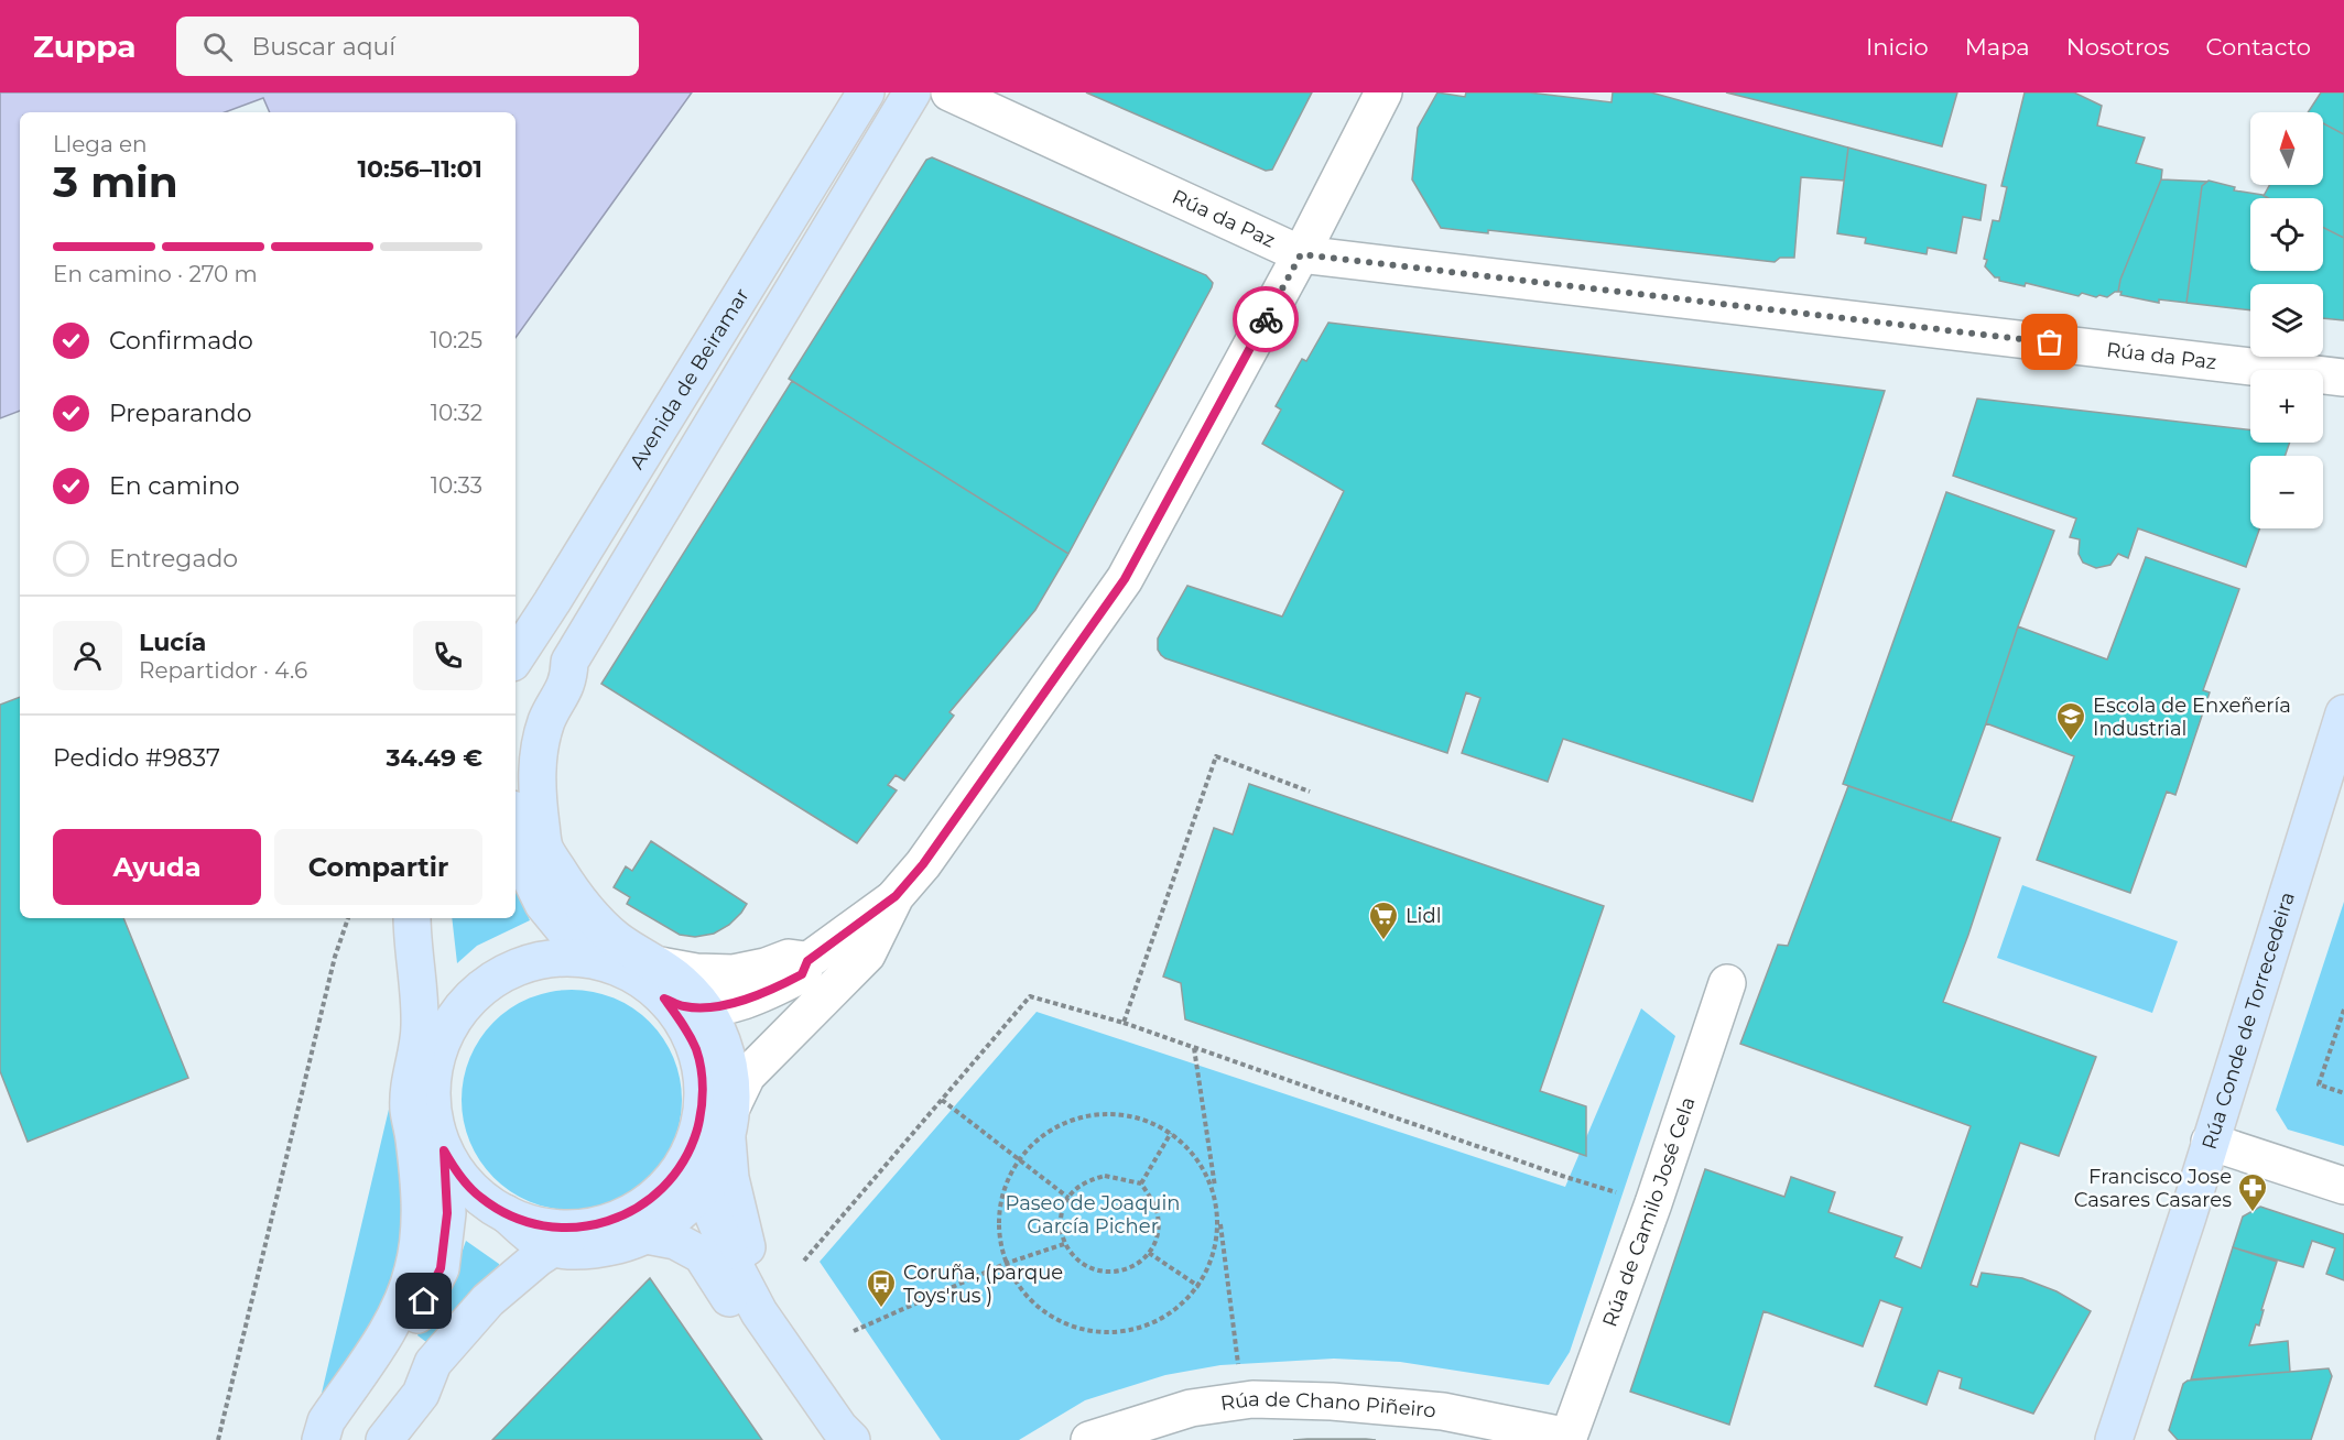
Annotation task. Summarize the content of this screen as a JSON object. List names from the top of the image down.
{
  "streets": {
    "main road": ["Avenida de Beiramar", "Rúa Conde de Torrecedeira"],
    "street": ["Rúa da Paz", "Rúa de Camilo José Cela", "Rúa de Chano Piñeiro"]
  },
  "crossings": [
    ["Rúa de Camilo José Cela", "Rúa de Chano Piñeiro"]
  ],
  "parks": ["Paseo de Joaquin García Picher"],
  "places": {
    "school or university": ["Escola de Enxeñería Industrial"],
    "supermarket": ["Lidl"],
    "pharmacy": ["Francisco Jose Casares Casares"],
    "bus stop": ["Coruña, (parque Toys'rus )"]
  },
  "north": "top",
  "page": {
    "header": "Zuppa",
    "search": "Buscar aquí",
    "nav": [
      "Inicio",
      "Mapa",
      "Nosotros",
      "Contacto"
    ],
    "map_buttons": ["+", "−"],
    "heading": ["3 min", "Llega en", "10:56–11:01"],
    "panel": [
      "Lucía",
      "Repartidor · 4.6",
      "Pedido #9837",
      "34.49 €"
    ],
    "bar": "En camino · 270 m",
    "list": [
      ["Confirmado", "10:25"],
      ["Preparando", "10:32"],
      ["En camino", "10:33"],
      "Entregado"
    ],
    "buttons": ["Ayuda", "Compartir"]
  }
}
